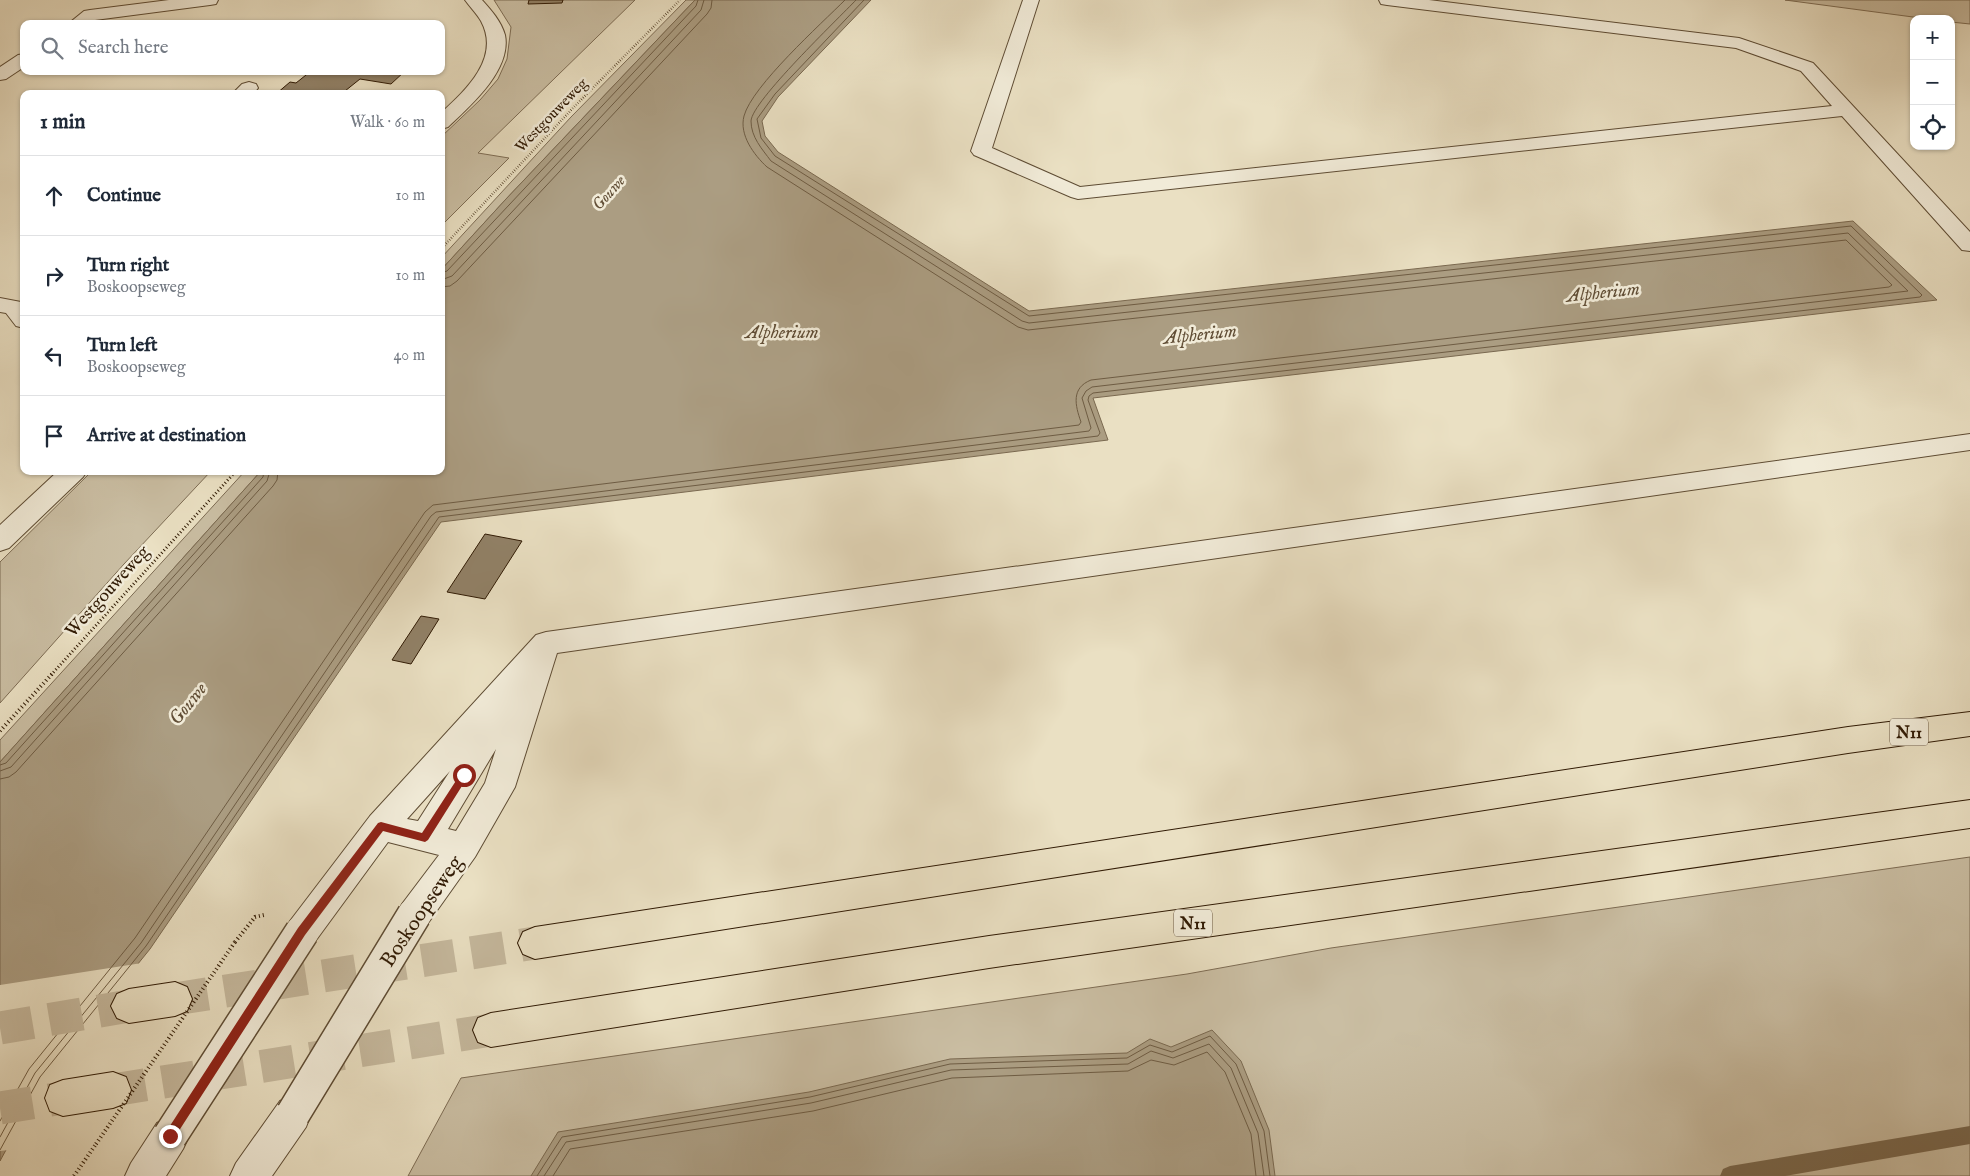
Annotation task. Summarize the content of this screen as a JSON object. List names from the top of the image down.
{
  "streets": {
    "highway": ["N11"],
    "street": ["Boskoopseweg"],
    "path": ["Westgouweweg"]
  },
  "water": ["Gouwe", "Alpherium"],
  "page": {
    "map_buttons": ["+", "−"],
    "search": "Search here",
    "heading": ["1 min", "Walk · 60 m"],
    "list": [
      ["Continue", "10 m"],
      ["Turn right", "Boskoopseweg", "10 m"],
      ["Turn left", "Boskoopseweg", "40 m"],
      "Arrive at destination"
    ]
  }
}
